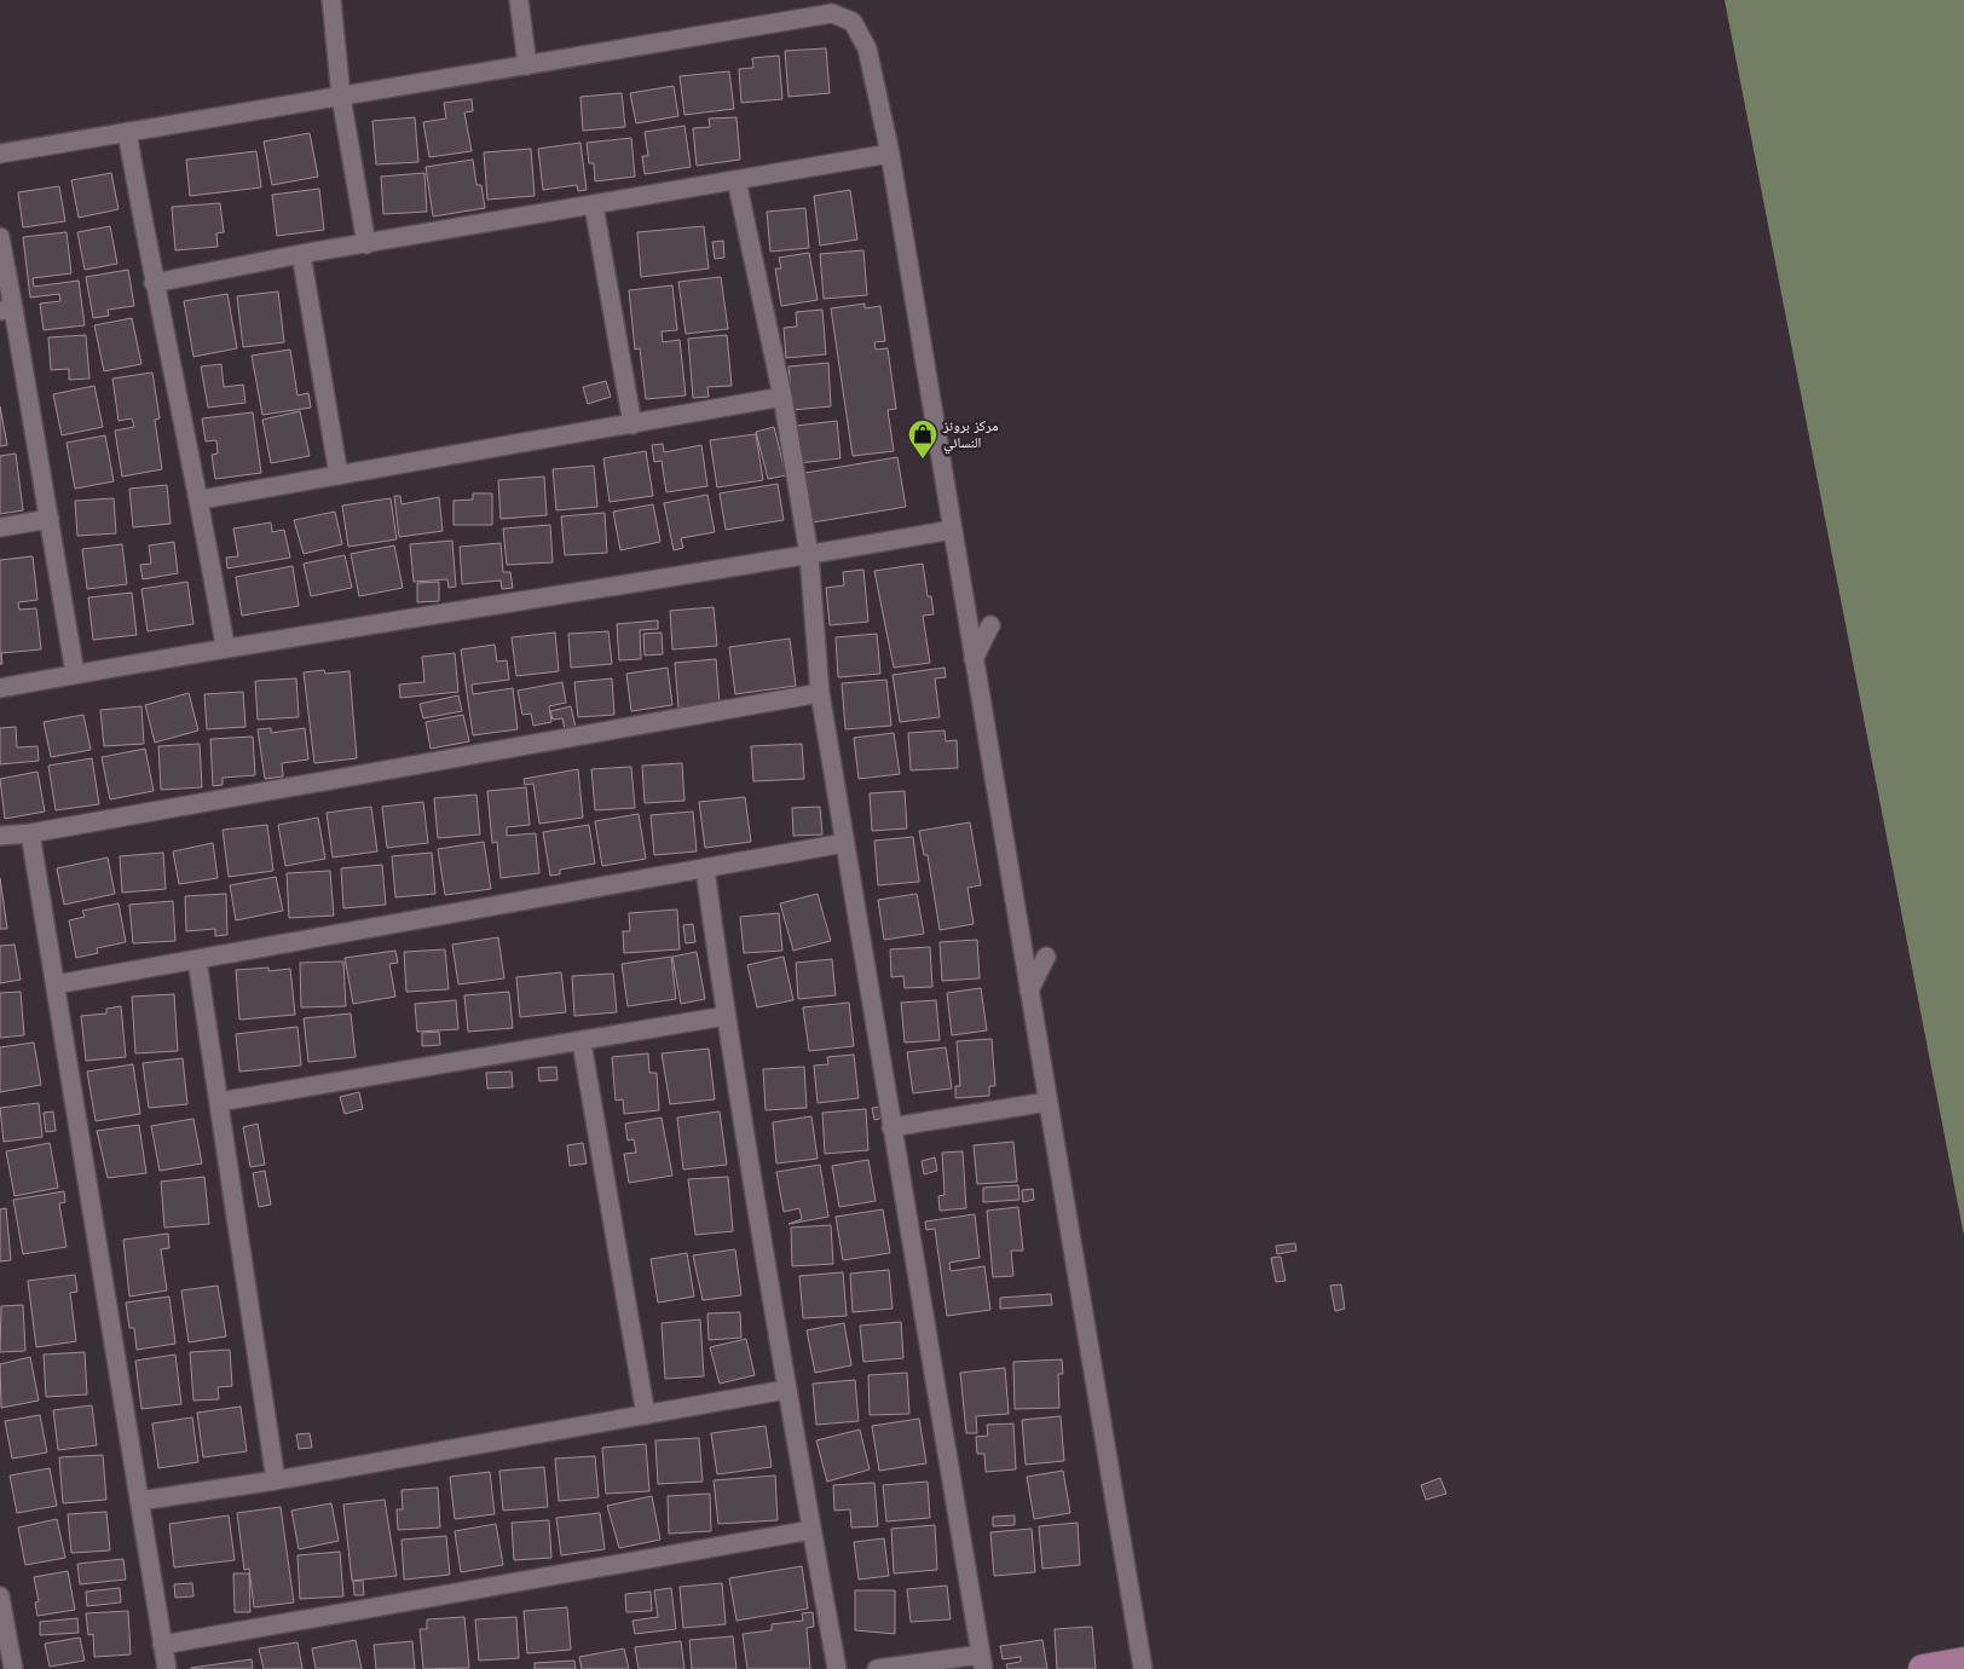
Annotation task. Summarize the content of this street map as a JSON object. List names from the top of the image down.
{
  "places": {
    "shop": ["مركز برونز النسائي"]
  }
}
